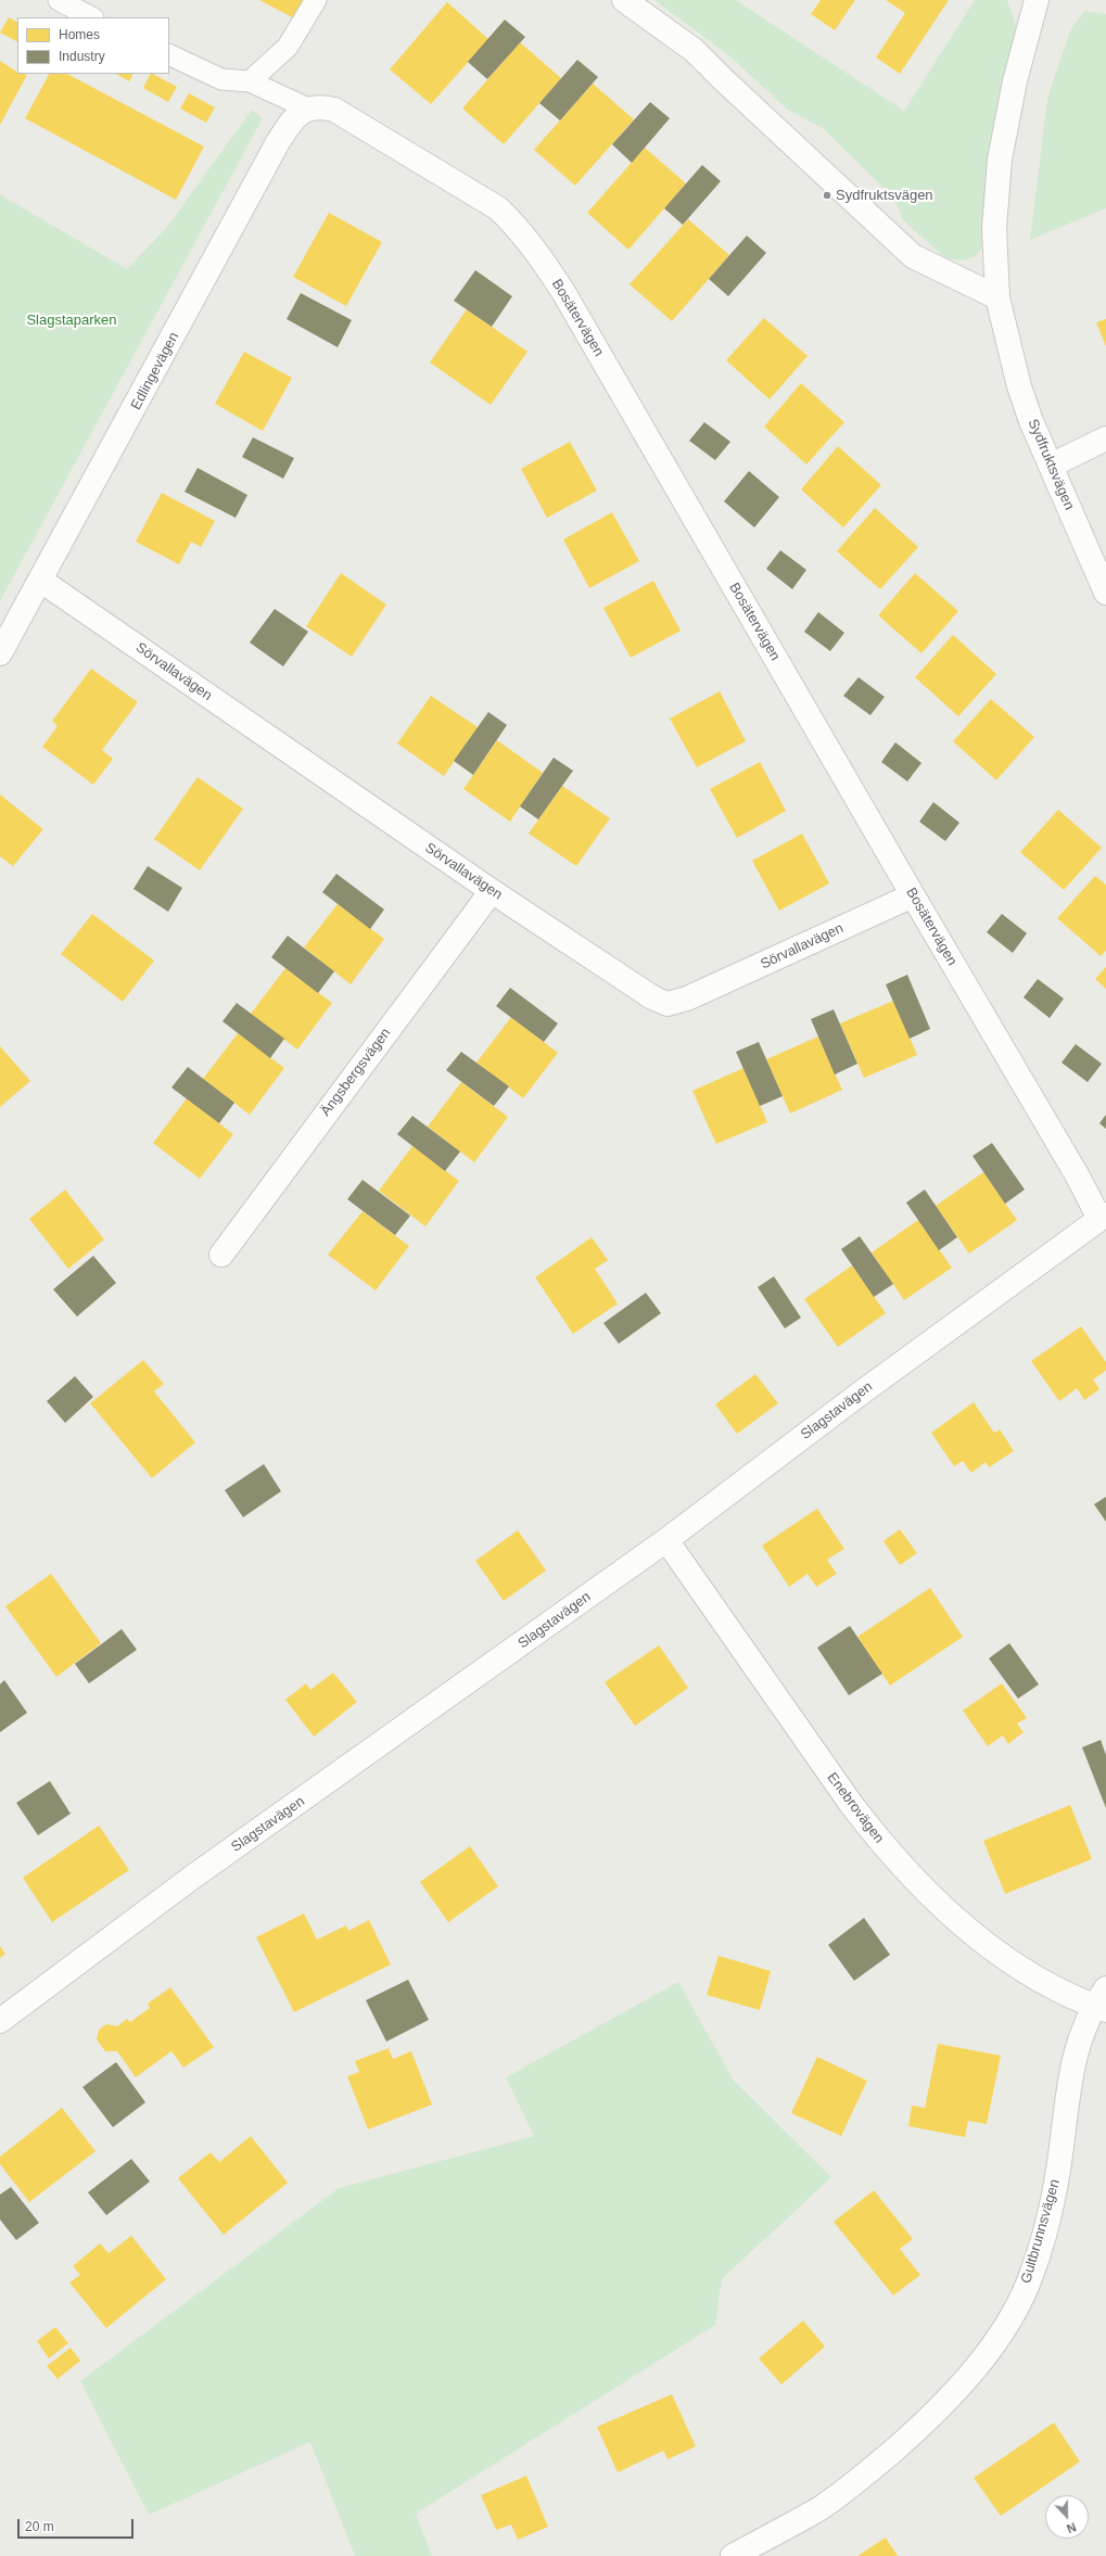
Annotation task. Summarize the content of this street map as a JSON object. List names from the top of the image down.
{
  "streets": {
    "street": [
      "Bosätervägen",
      "Edlingevägen",
      "Sydfruktsvägen",
      "Sörvallavägen",
      "Ängsbergsvägen",
      "Slagstavägen",
      "Enebrovägen",
      "Gultbrunnsvägen"
    ]
  },
  "crossings": [
    ["Bosätervägen", "Edlingevägen"],
    ["Bosätervägen", "Sörvallavägen"],
    ["Bosätervägen", "Slagstavägen"],
    ["Edlingevägen", "Sörvallavägen"],
    ["Sörvallavägen", "Ängsbergsvägen"],
    ["Slagstavägen", "Enebrovägen"],
    ["Enebrovägen", "Gultbrunnsvägen"]
  ],
  "parks": ["Slagstaparken"],
  "places": ["Sydfruktsvägen"],
  "legend": ["Homes", "Industry"],
  "scale_bar": "20 m",
  "north": "bottom"
}
